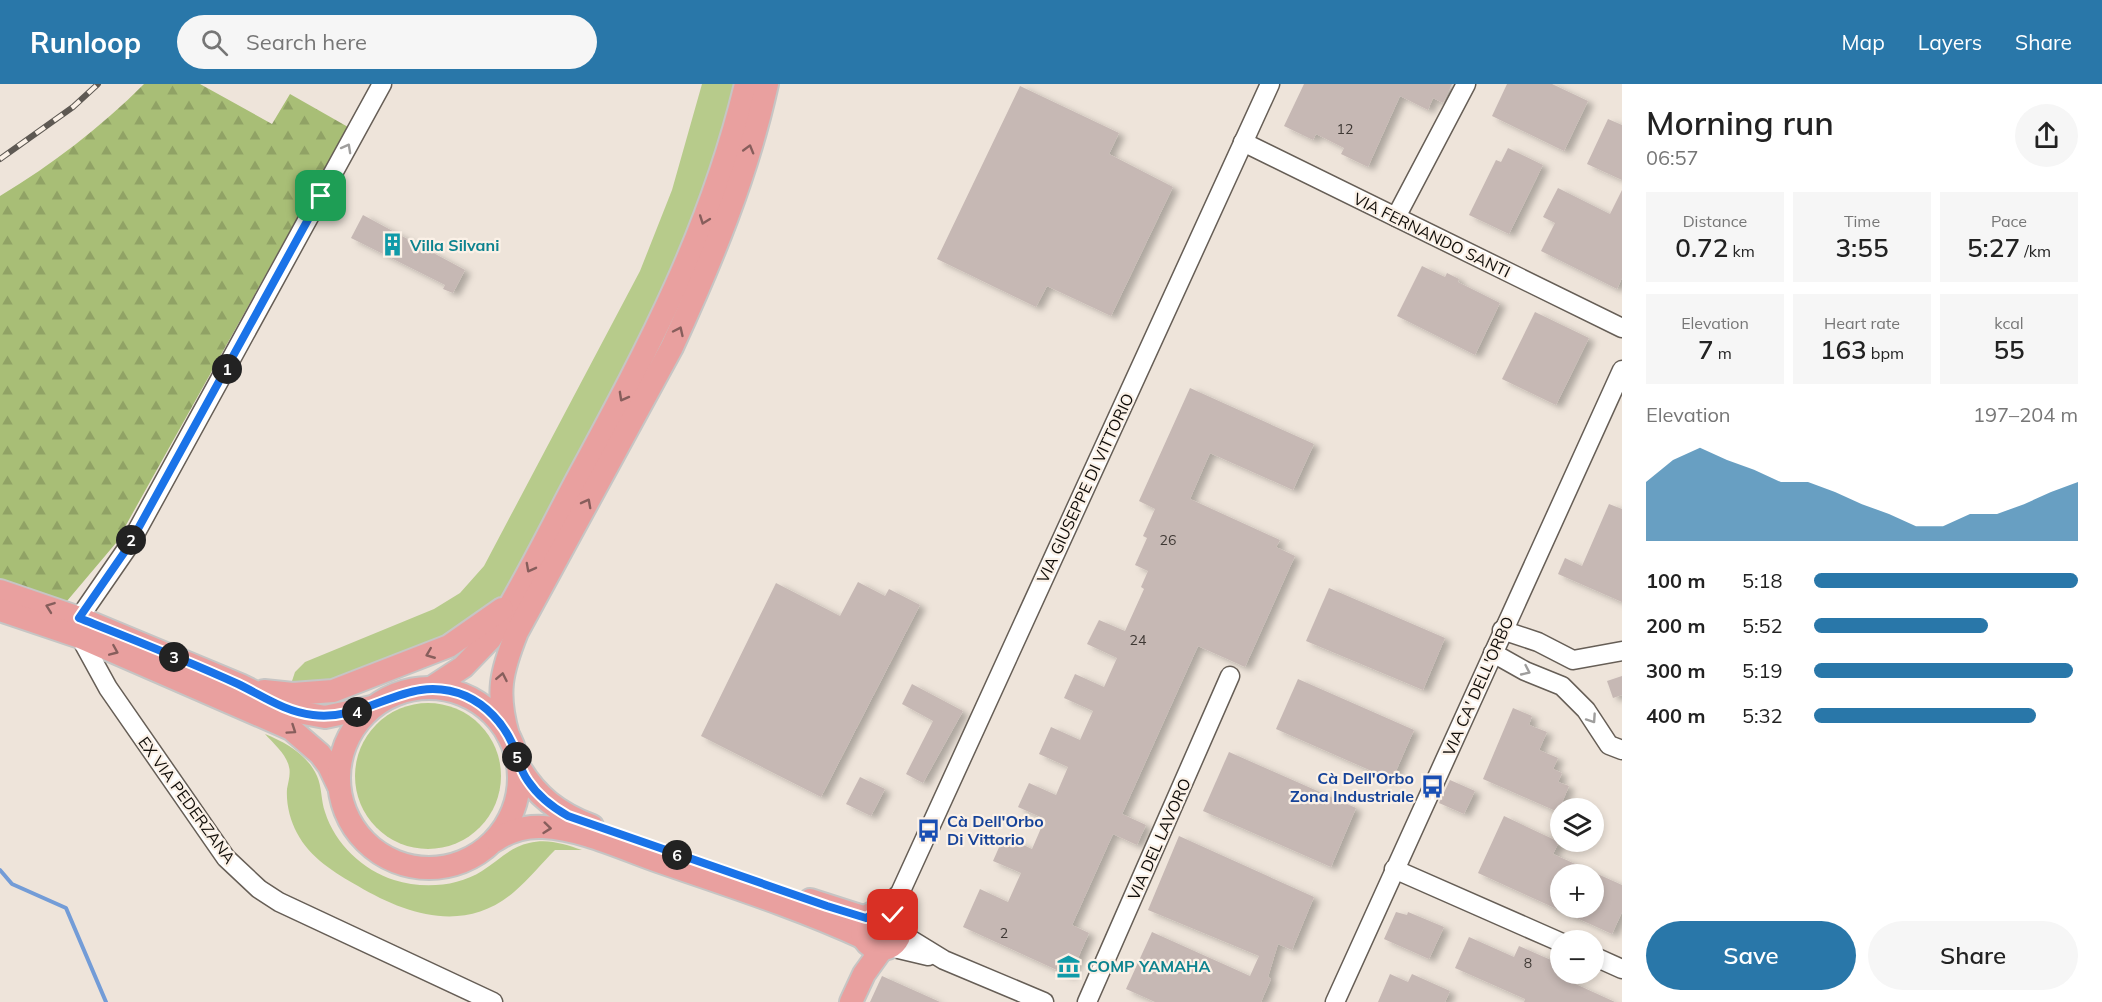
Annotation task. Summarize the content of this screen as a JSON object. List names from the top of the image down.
{
  "streets": {
    "street": [
      "VIA FERNANDO SANTI",
      "VIA GIUSEPPE DI VITTORIO",
      "VIA CA' DELL'ORBO",
      "EX VIA PEDERZANA",
      "VIA DEL LAVORO"
    ]
  },
  "crossings": [
    ["VIA FERNANDO SANTI", "VIA GIUSEPPE DI VITTORIO"]
  ],
  "places": {
    "building": ["Villa Silvani"],
    "bus stop": ["Cà Dell'Orbo Zona Industriale", "Cà Dell'Orbo Di Vittorio"],
    "museum": ["COMP YAMAHA"]
  },
  "house_numbers": [
    "12",
    "26",
    "24",
    "2",
    "8"
  ],
  "page": {
    "header": "Runloop",
    "search": "Search here",
    "nav": ["Map", "Layers", "Share"],
    "heading": ["Morning run", "06:57"],
    "stats": [
      ["Distance", "0.72 km"],
      ["Time", "3:55"],
      ["Pace", "5:27 /km"],
      ["Elevation", "7 m"],
      ["Heart rate", "163 bpm"],
      ["kcal", "55"]
    ],
    "pins": [
      "1",
      "2",
      "3",
      "4",
      "5",
      "6"
    ],
    "chart": ["Elevation", "197–204 m"],
    "list": [
      {
        "name": "100 m",
        "note": "5:18"
      },
      {
        "name": "200 m",
        "note": "5:52"
      },
      {
        "name": "300 m",
        "note": "5:19"
      },
      {
        "name": "400 m",
        "note": "5:32"
      }
    ],
    "map_buttons": ["+", "−"],
    "buttons": ["Save", "Share"]
  }
}
